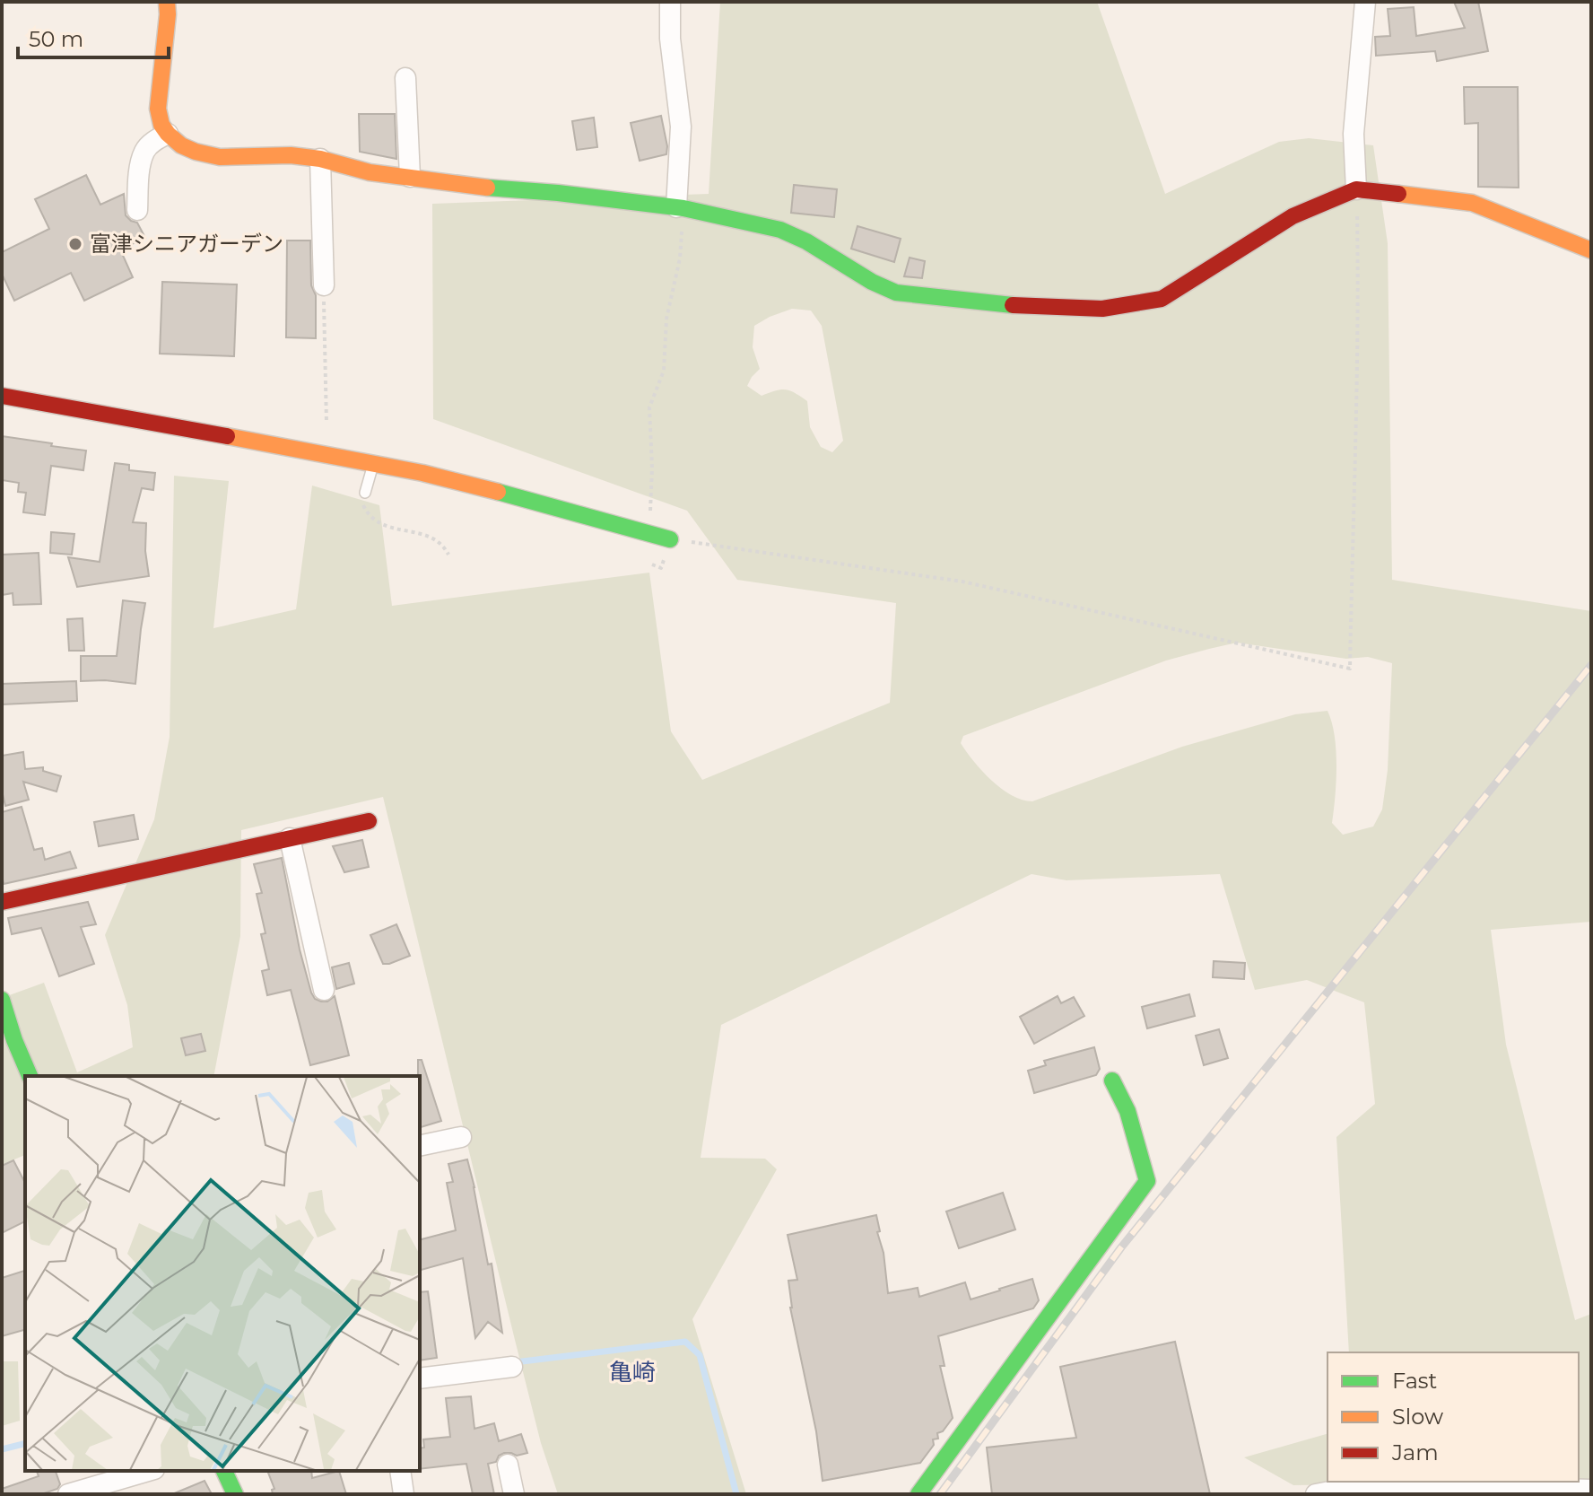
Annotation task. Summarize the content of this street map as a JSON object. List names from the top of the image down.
{
  "districts": ["亀崎"],
  "places": ["富津シニアガーデン"],
  "legend": ["Fast", "Slow", "Jam"],
  "scale_bar": "50 m"
}
